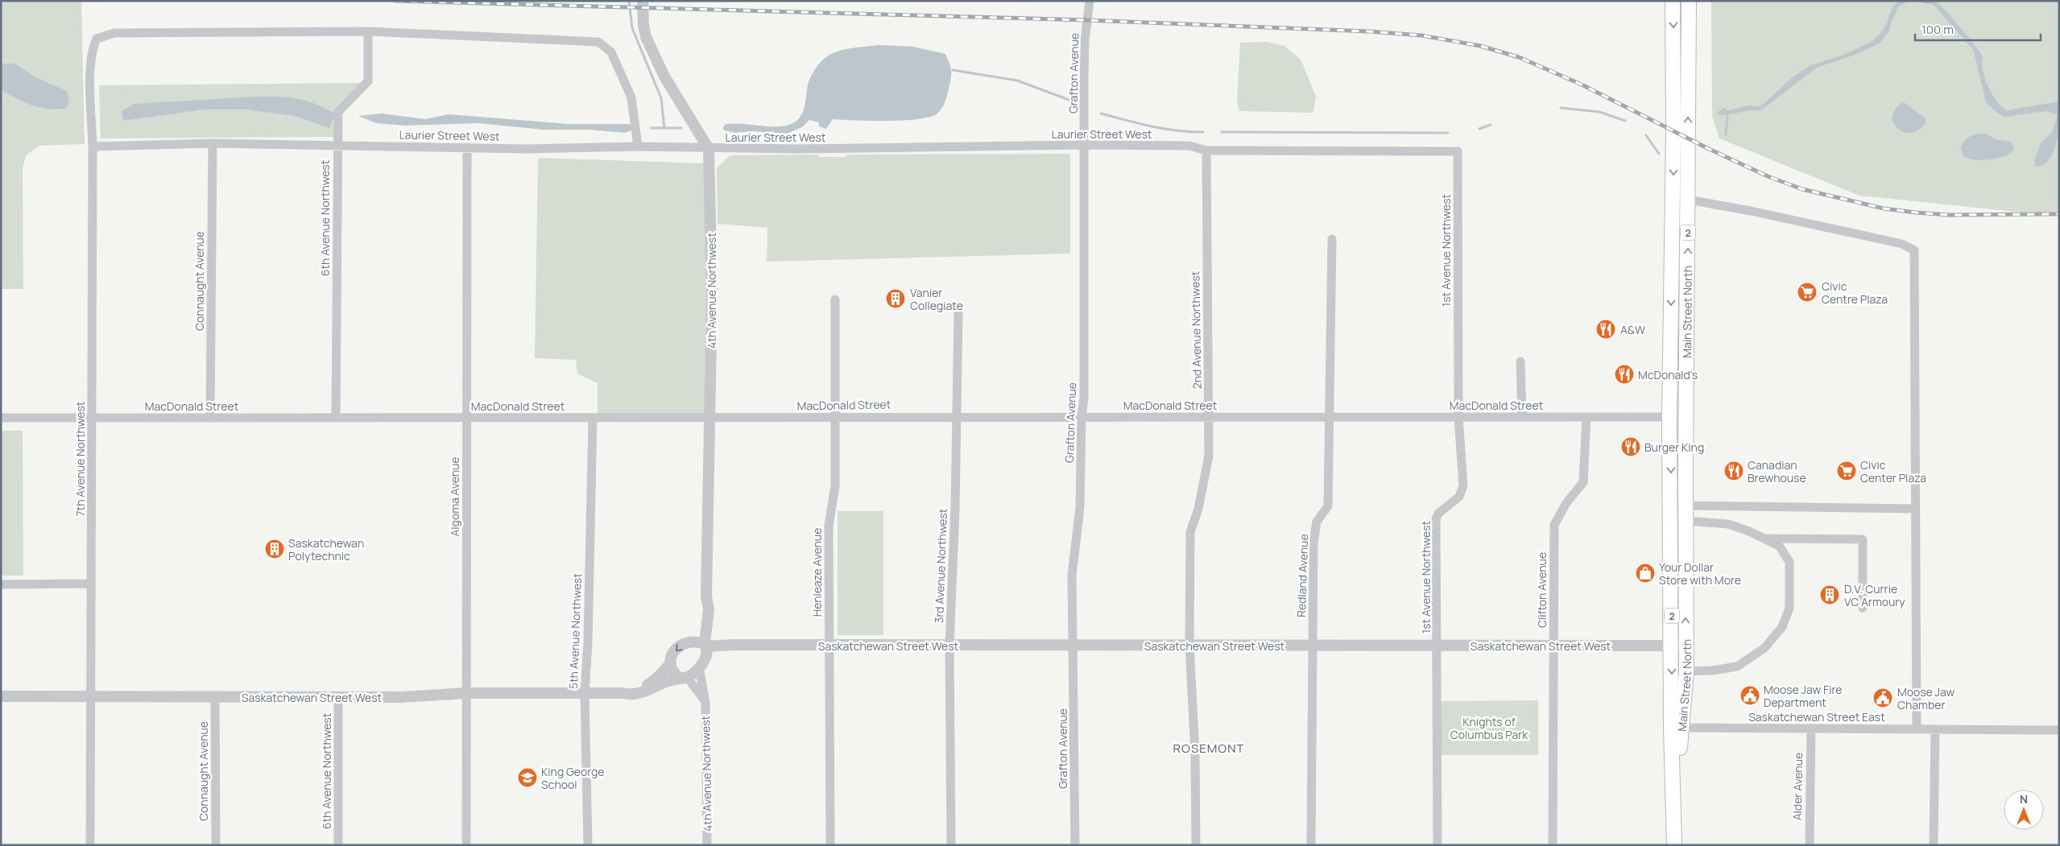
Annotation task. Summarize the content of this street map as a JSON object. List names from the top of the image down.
{
  "streets": {
    "main road": ["2", "Main Street North"],
    "street": [
      "Grafton Avenue",
      "Laurier Street West",
      "6th Avenue Northwest",
      "1st Avenue Northwest",
      "Connaught Avenue",
      "4th Avenue Northwest",
      "2nd Avenue Northwest",
      "MacDonald Street",
      "7th Avenue Northwest",
      "Algoma Avenue",
      "3rd Avenue Northwest",
      "Henleaze Avenue",
      "Redland Avenue",
      "Clifton Avenue",
      "5th Avenue Northwest",
      "Saskatchewan Street West",
      "Saskatchewan Street East",
      "Alder Avenue"
    ]
  },
  "crossings": [
    ["Grafton Avenue", "Laurier Street West"],
    ["Grafton Avenue", "MacDonald Street"],
    ["Grafton Avenue", "Saskatchewan Street West"],
    ["Laurier Street West", "6th Avenue Northwest"],
    ["Laurier Street West", "1st Avenue Northwest"],
    ["Laurier Street West", "Connaught Avenue"],
    ["Laurier Street West", "4th Avenue Northwest"],
    ["Laurier Street West", "2nd Avenue Northwest"],
    ["Laurier Street West", "7th Avenue Northwest"],
    ["Laurier Street West", "Algoma Avenue"],
    ["6th Avenue Northwest", "MacDonald Street"],
    ["6th Avenue Northwest", "7th Avenue Northwest"],
    ["6th Avenue Northwest", "Saskatchewan Street West"],
    ["1st Avenue Northwest", "MacDonald Street"],
    ["1st Avenue Northwest", "Saskatchewan Street West"],
    ["Connaught Avenue", "MacDonald Street"],
    ["Connaught Avenue", "Saskatchewan Street West"],
    ["4th Avenue Northwest", "MacDonald Street"],
    ["4th Avenue Northwest", "Saskatchewan Street West"],
    ["Main Street North", "MacDonald Street"],
    ["Main Street North", "Saskatchewan Street West"],
    ["Main Street North", "Saskatchewan Street East"],
    ["2nd Avenue Northwest", "MacDonald Street"],
    ["2nd Avenue Northwest", "Saskatchewan Street West"],
    ["MacDonald Street", "7th Avenue Northwest"],
    ["MacDonald Street", "Algoma Avenue"],
    ["MacDonald Street", "3rd Avenue Northwest"],
    ["MacDonald Street", "Henleaze Avenue"],
    ["MacDonald Street", "Redland Avenue"],
    ["MacDonald Street", "Clifton Avenue"],
    ["MacDonald Street", "5th Avenue Northwest"],
    ["7th Avenue Northwest", "Saskatchewan Street West"],
    ["Algoma Avenue", "Saskatchewan Street West"],
    ["3rd Avenue Northwest", "Saskatchewan Street West"],
    ["Henleaze Avenue", "Saskatchewan Street West"],
    ["Redland Avenue", "Saskatchewan Street West"],
    ["Clifton Avenue", "Saskatchewan Street West"],
    ["5th Avenue Northwest", "Saskatchewan Street West"],
    ["Saskatchewan Street East", "Alder Avenue"]
  ],
  "districts": ["ROSEMONT"],
  "parks": ["Knights of Columbus Park"],
  "places": {
    "supermarket": ["Civic Centre Plaza", "Civic Center Plaza"],
    "building": ["Vanier Collegiate", "Saskatchewan Polytechnic", "D.V. Currie VC Armoury"],
    "restaurant": [
      "A&W",
      "McDonald's",
      "Burger King",
      "Canadian Brewhouse"
    ],
    "shop": ["Your Dollar Store with More"],
    "public building": ["Moose Jaw Fire Department", "Moose Jaw Chamber"],
    "school or university": ["King George School"]
  },
  "scale_bar": "100 m",
  "north": "top"
}
